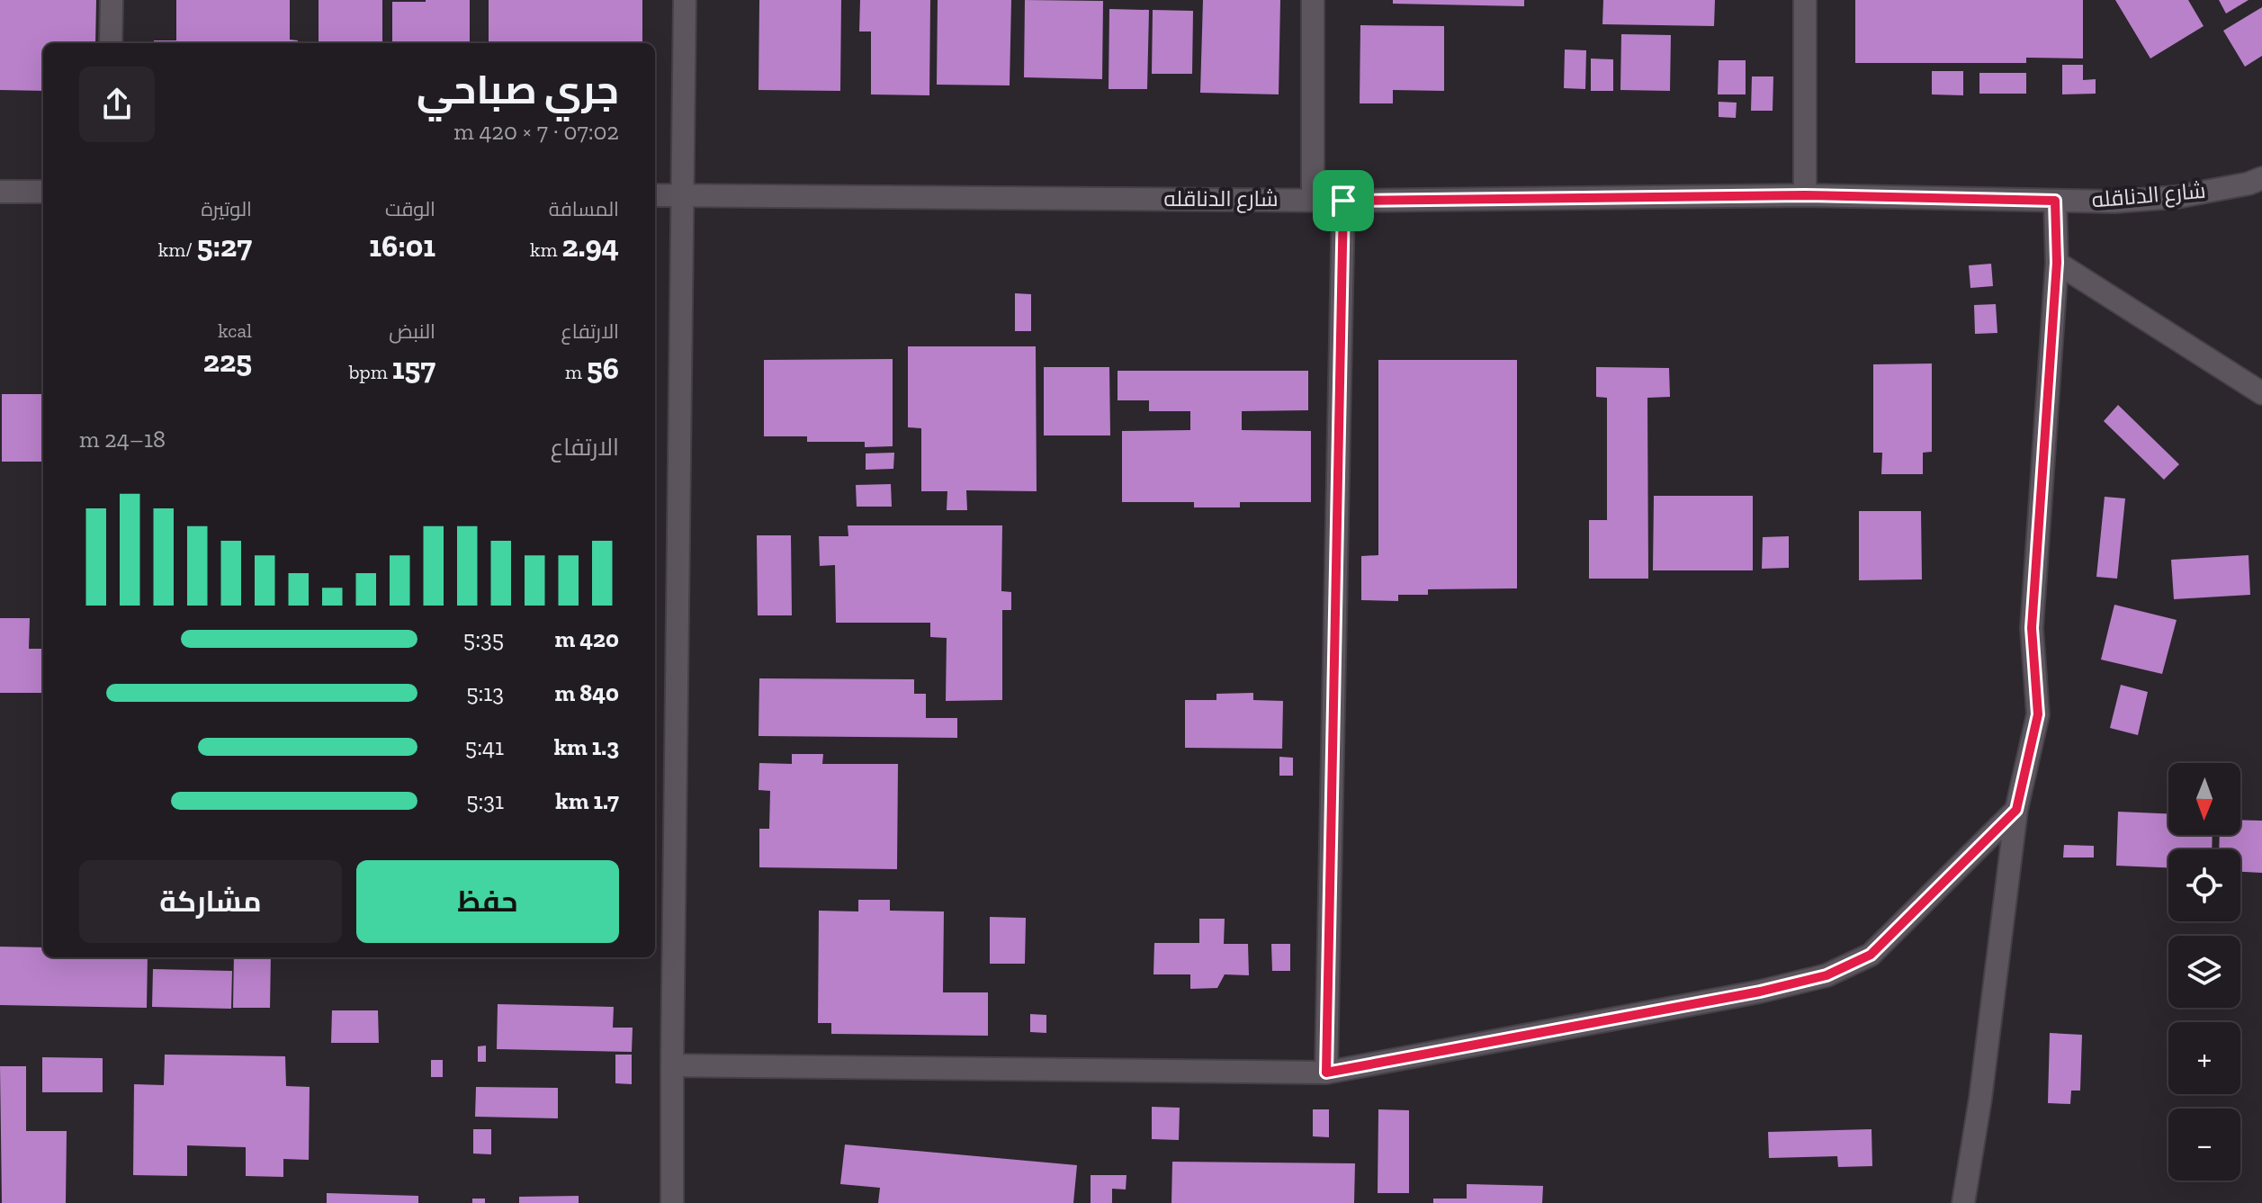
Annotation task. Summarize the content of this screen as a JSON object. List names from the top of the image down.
{
  "streets": {
    "street": ["شارع الدناقله"]
  },
  "north": "bottom",
  "page": {
    "heading": ["جري صباحي", "07:02 · 7 × 420 m"],
    "stats": [
      ["المسافة", "2.94 km"],
      ["الوقت", "16:01"],
      ["الوتيرة", "5:27 /km"],
      ["الارتفاع", "56 m"],
      ["النبض", "157 bpm"],
      ["kcal", "225"]
    ],
    "chart": ["الارتفاع", "18–24 m"],
    "list": [
      {
        "name": "420 m",
        "note": "5:35"
      },
      {
        "name": "840 m",
        "note": "5:13"
      },
      {
        "name": "1.3 km",
        "note": "5:41"
      },
      {
        "name": "1.7 km",
        "note": "5:31"
      }
    ],
    "map_buttons": ["+", "−"],
    "buttons": ["حفظ", "مشاركة"]
  }
}
